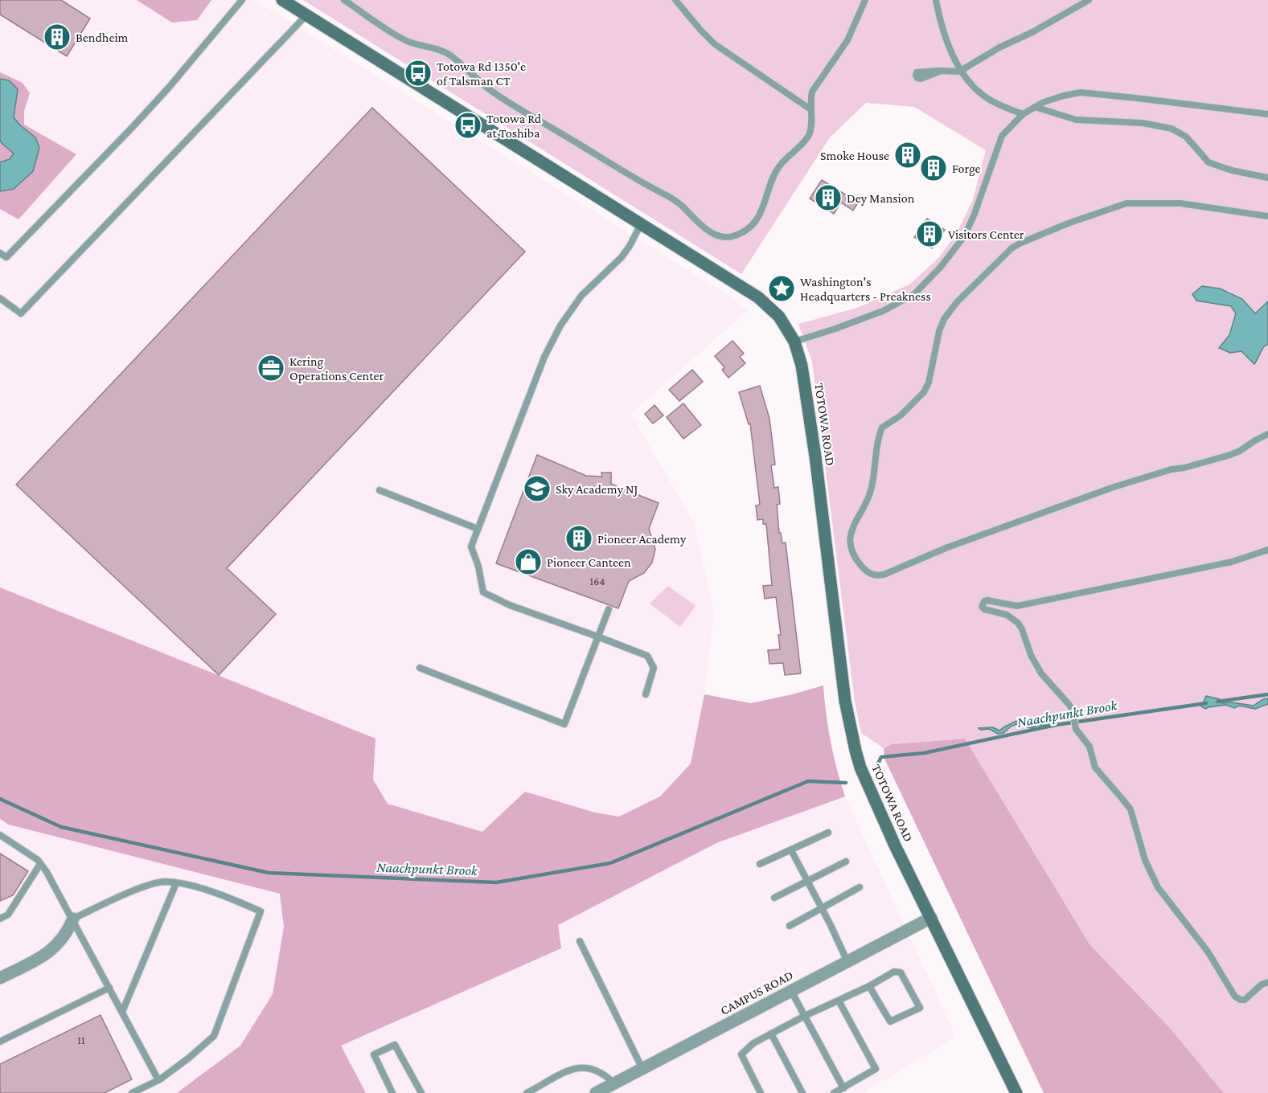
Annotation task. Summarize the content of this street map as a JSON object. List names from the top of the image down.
{
  "streets": {
    "main road": ["TOTOWA ROAD"],
    "street": ["CAMPUS ROAD"]
  },
  "crossings": [
    ["TOTOWA ROAD", "CAMPUS ROAD"]
  ],
  "water": ["Naachpunkt Brook"],
  "places": {
    "building": [
      "Bendheim",
      "Smoke House",
      "Forge",
      "Dey Mansion",
      "Visitors Center",
      "Pioneer Academy"
    ],
    "bus stop": ["Totowa Rd 1350'e of Talsman CT", "Totowa Rd at Toshiba"],
    "place": ["Washington's Headquarters - Preakness"],
    "office": ["Kering Operations Center"],
    "school or university": ["Sky Academy NJ"],
    "shop": ["Pioneer Canteen"]
  },
  "house_numbers": ["164", "11"]
}
